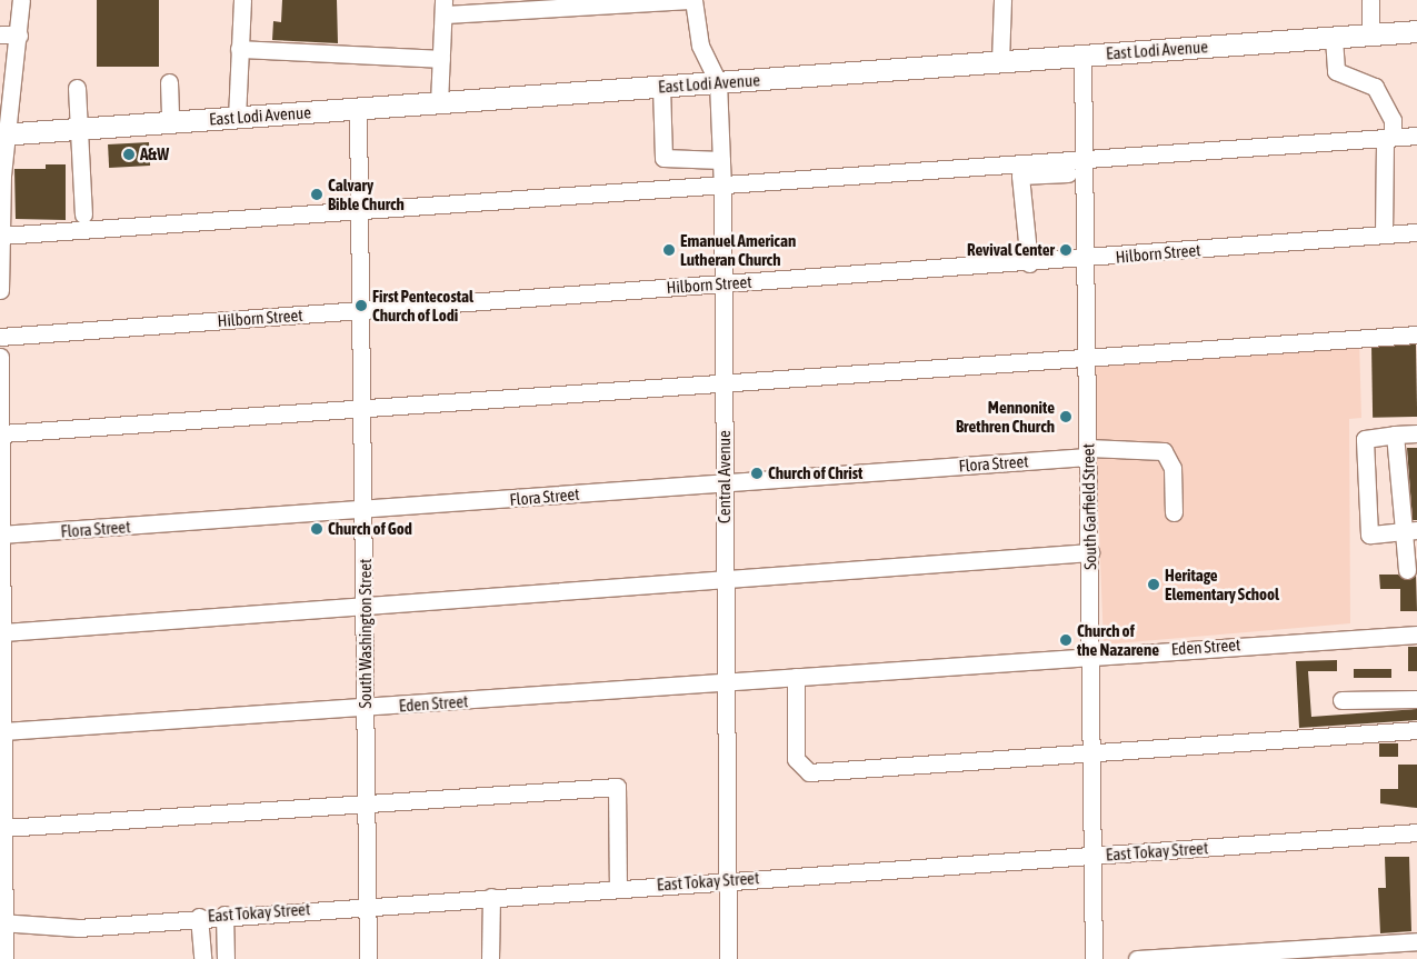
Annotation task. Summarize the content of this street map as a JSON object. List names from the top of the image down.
{
  "streets": {
    "main road": ["East Lodi Avenue"],
    "street": [
      "Hilborn Street",
      "Flora Street",
      "Central Avenue",
      "South Garfield Street",
      "South Washington Street",
      "Eden Street",
      "East Tokay Street"
    ]
  },
  "crossings": [
    ["East Lodi Avenue", "Central Avenue"],
    ["East Lodi Avenue", "South Garfield Street"],
    ["East Lodi Avenue", "South Washington Street"],
    ["Hilborn Street", "Central Avenue"],
    ["Hilborn Street", "South Garfield Street"],
    ["Hilborn Street", "South Washington Street"],
    ["Flora Street", "Central Avenue"],
    ["Flora Street", "South Garfield Street"],
    ["Flora Street", "South Washington Street"],
    ["Central Avenue", "Eden Street"],
    ["Central Avenue", "East Tokay Street"],
    ["South Garfield Street", "Eden Street"],
    ["South Garfield Street", "East Tokay Street"],
    ["South Washington Street", "Eden Street"],
    ["South Washington Street", "East Tokay Street"]
  ],
  "places": [
    "A&W",
    "Calvary Bible Church",
    "Emanuel American Lutheran Church",
    "Revival Center",
    "First Pentecostal Church of Lodi",
    "Mennonite Brethren Church",
    "Church of Christ",
    "Church of God",
    "Heritage Elementary School",
    "Church of the Nazarene"
  ]
}
